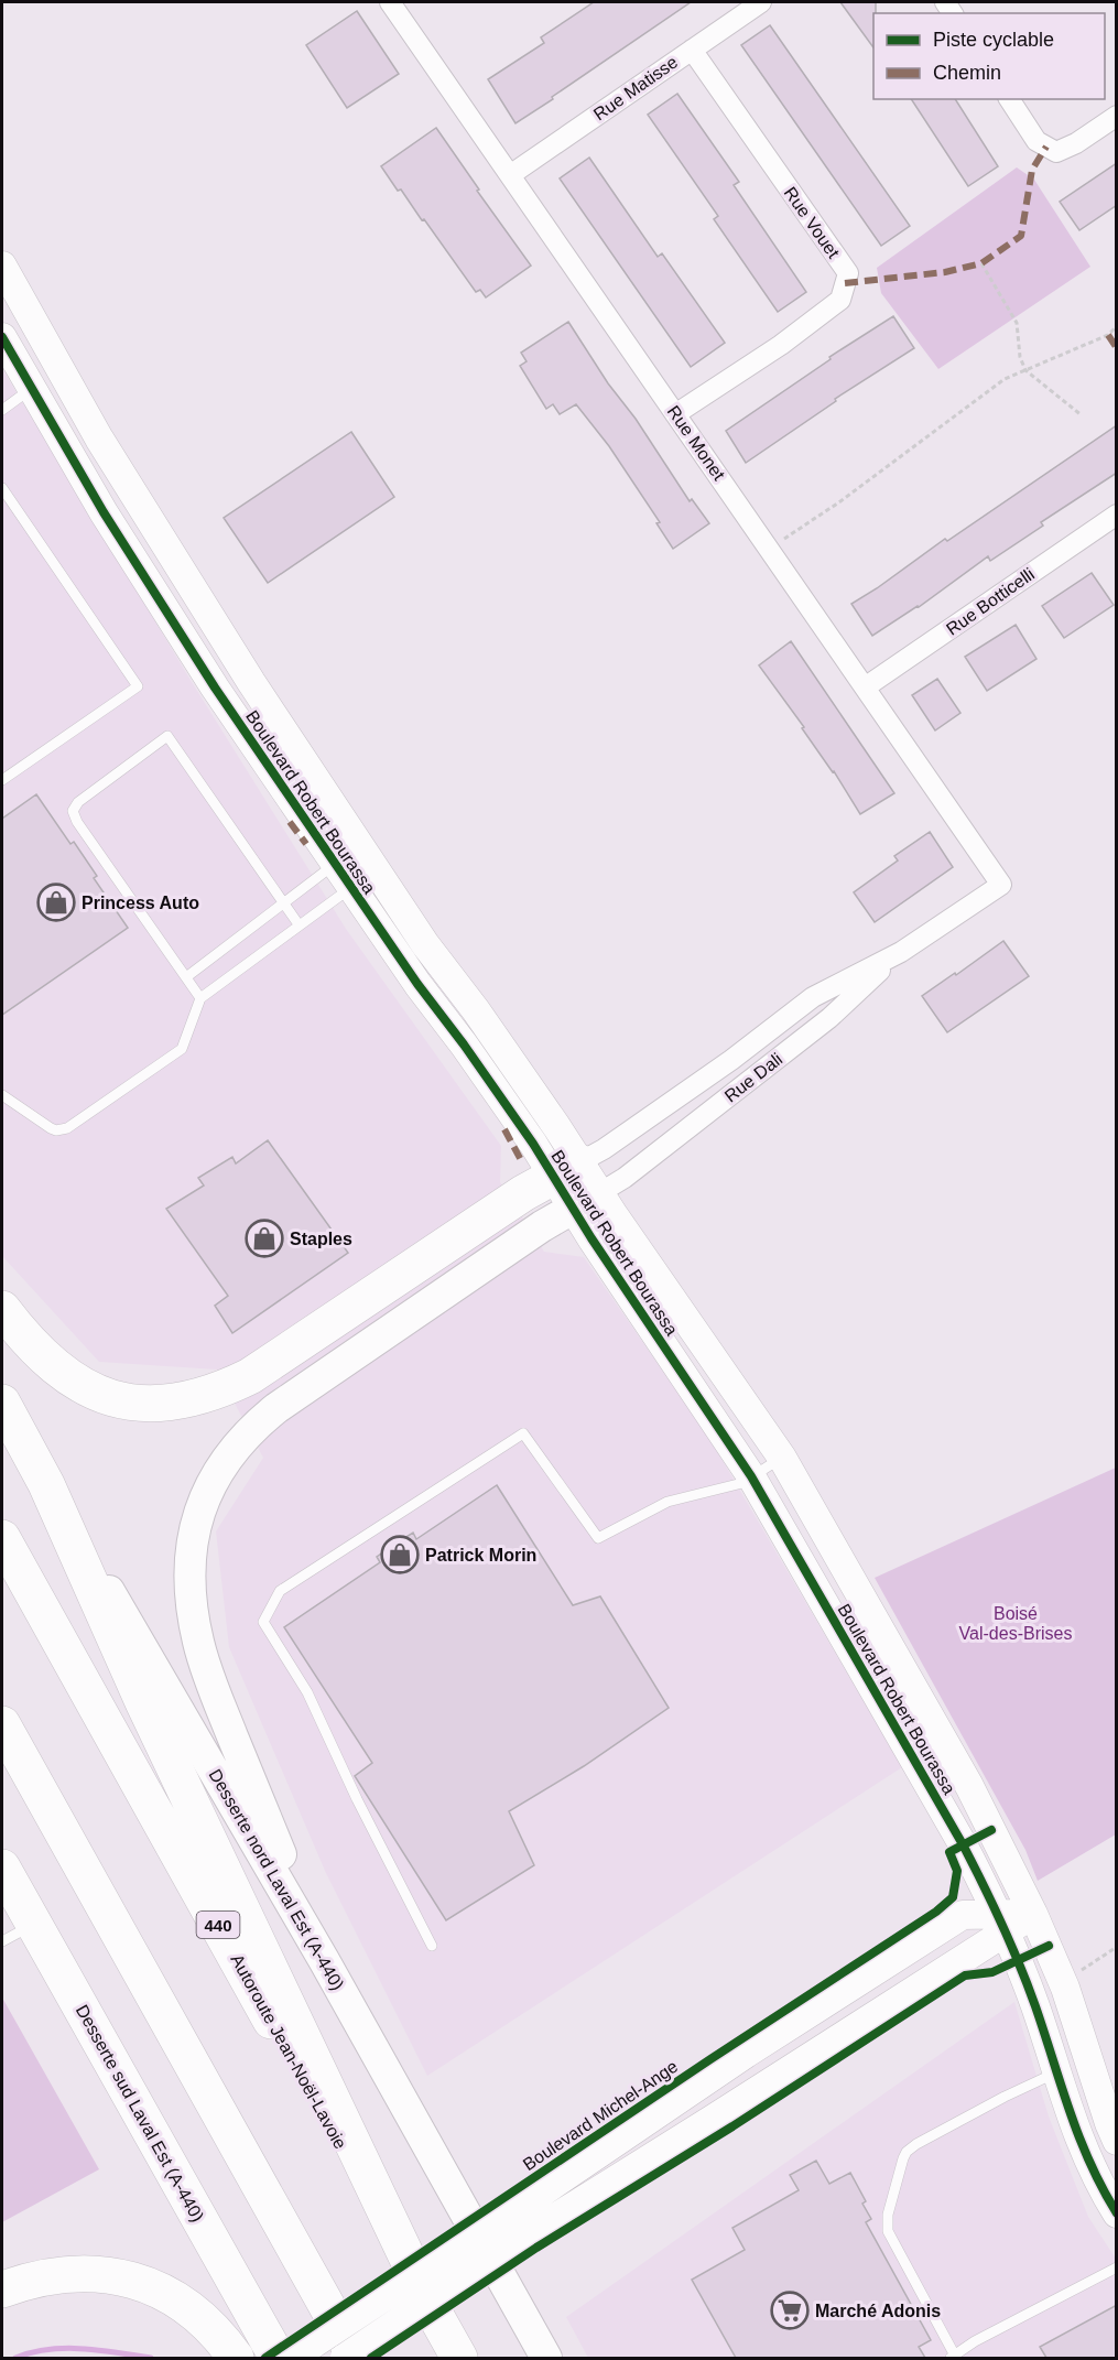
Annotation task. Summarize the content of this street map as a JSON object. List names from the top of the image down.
{
  "streets": {
    "highway": [
      "Desserte nord Laval Est (A-440)",
      "440",
      "Autoroute Jean-Noël-Lavoie",
      "Desserte sud Laval Est (A-440)"
    ],
    "street": [
      "Rue Matisse",
      "Rue Vouet",
      "Rue Monet",
      "Rue Botticelli",
      "Boulevard Robert Bourassa",
      "Rue Dali",
      "Boulevard Michel-Ange"
    ]
  },
  "crossings": [
    ["Rue Matisse", "Rue Vouet"],
    ["Rue Matisse", "Rue Monet"],
    ["Rue Vouet", "Rue Monet"],
    ["Rue Monet", "Rue Botticelli"],
    ["Rue Monet", "Rue Dali"],
    ["Boulevard Robert Bourassa", "Rue Dali"],
    ["Boulevard Robert Bourassa", "Boulevard Michel-Ange"]
  ],
  "parks": ["Boisé Val-des-Brises"],
  "places": {
    "shop": ["Princess Auto", "Staples", "Patrick Morin"],
    "supermarket": ["Marché Adonis"]
  },
  "legend": ["Piste cyclable", "Chemin"]
}
